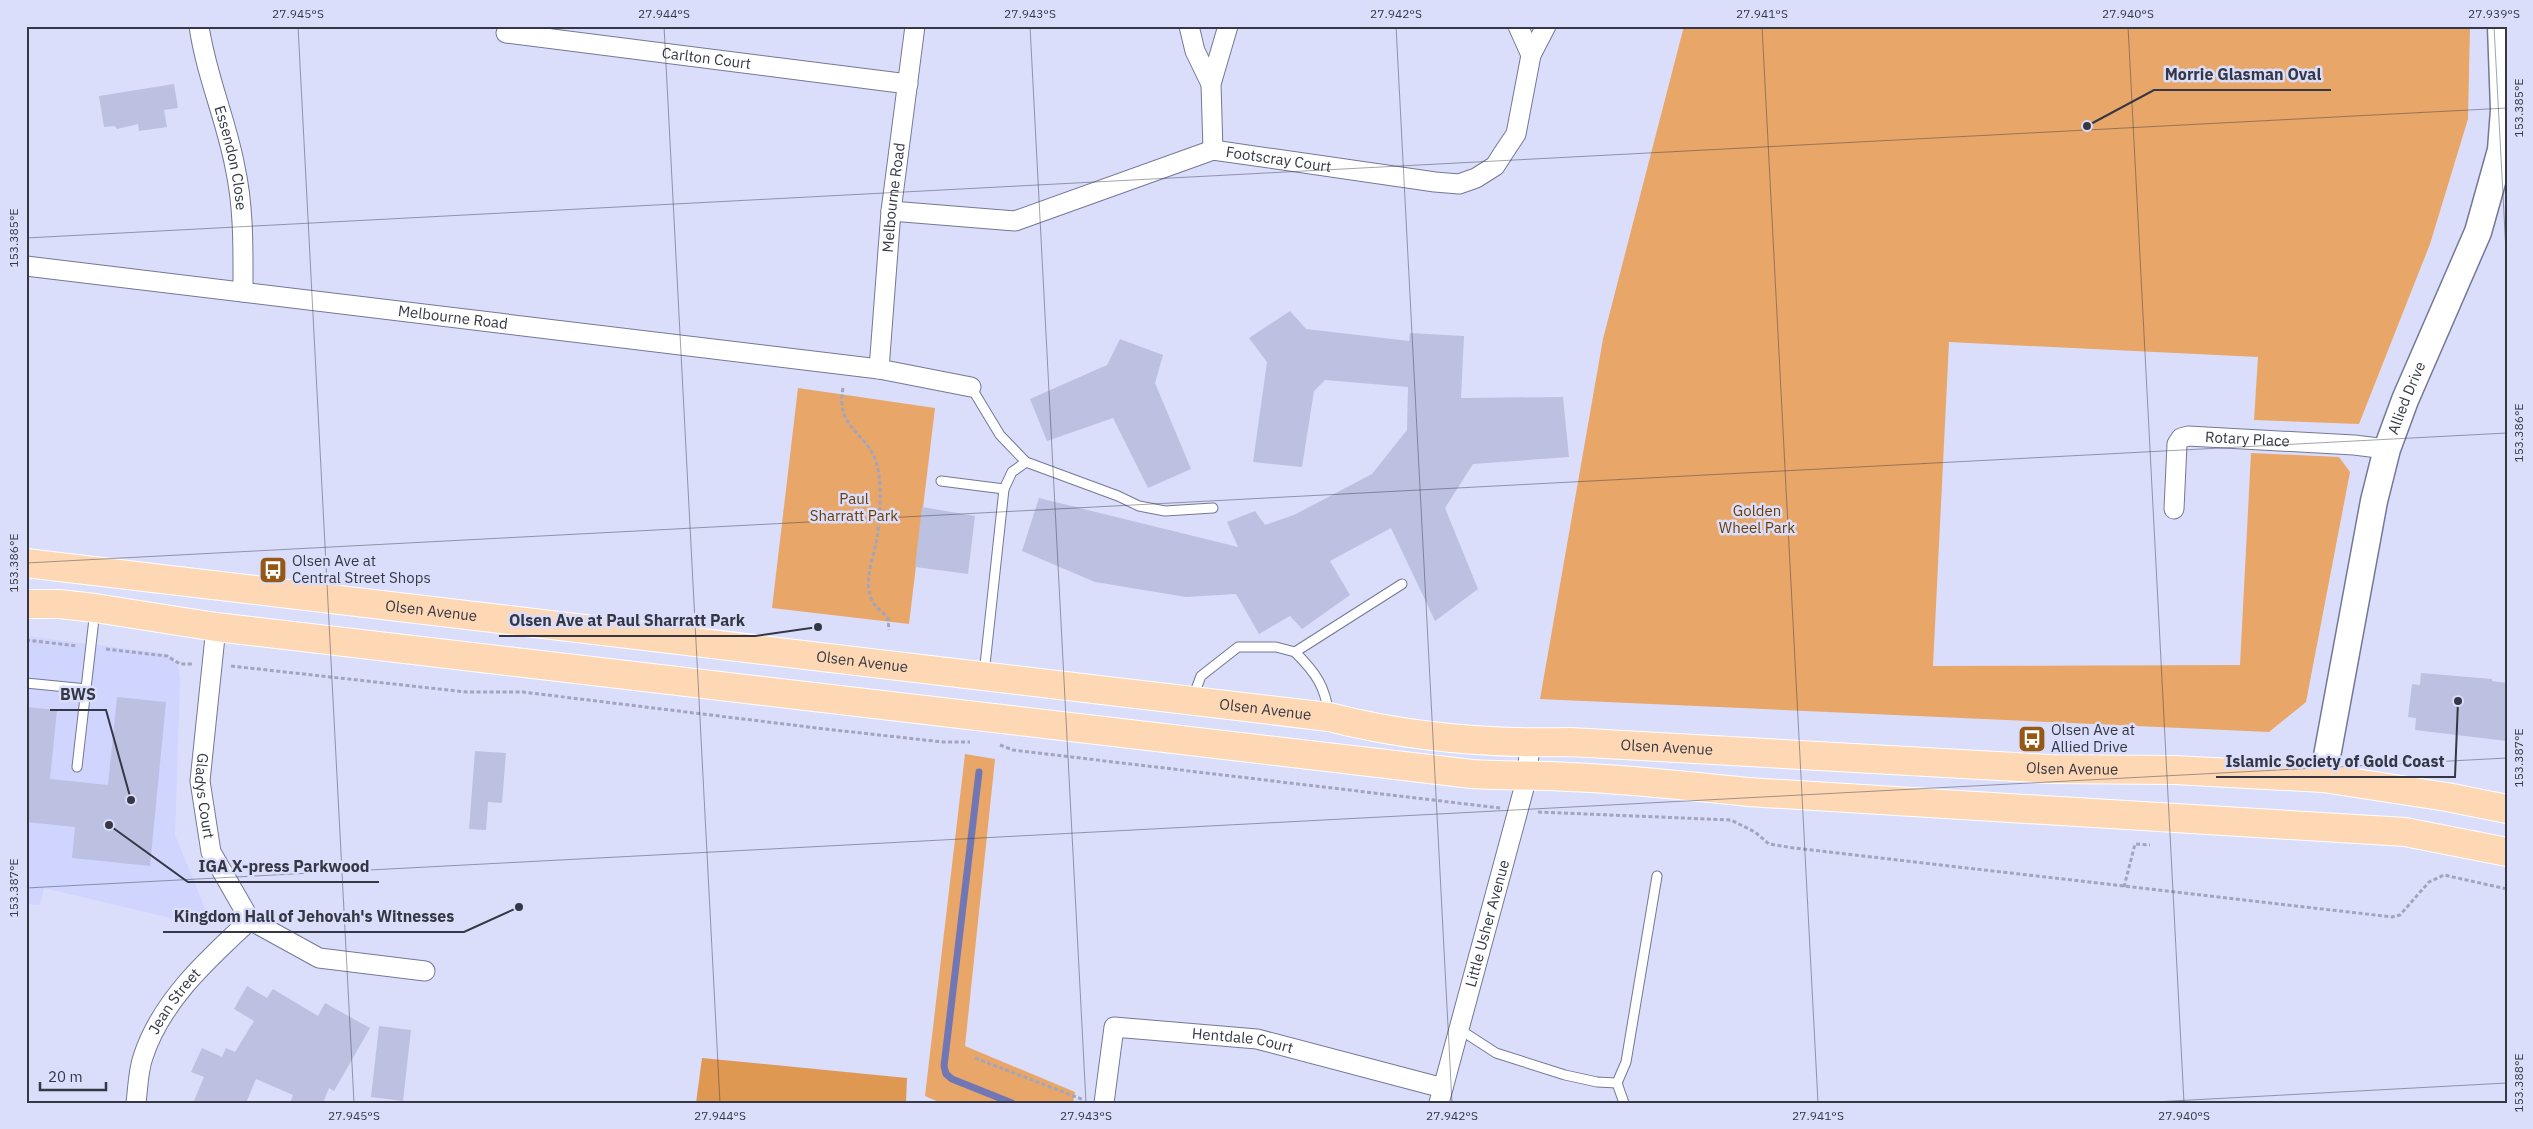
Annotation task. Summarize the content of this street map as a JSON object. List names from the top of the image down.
{
  "streets": {
    "main road": ["Olsen Avenue"],
    "street": [
      "Carlton Court",
      "Essendon Close",
      "Footscray Court",
      "Melbourne Road",
      "Allied Drive",
      "Rotary Place",
      "Gladys Court",
      "Little Usher Avenue",
      "Jean Street",
      "Hentdale Court"
    ]
  },
  "crossings": [
    ["Carlton Court", "Melbourne Road"],
    ["Essendon Close", "Melbourne Road"],
    ["Footscray Court", "Melbourne Road"],
    ["Allied Drive", "Rotary Place"],
    ["Allied Drive", "Olsen Avenue"],
    ["Olsen Avenue", "Little Usher Avenue"],
    ["Gladys Court", "Jean Street"],
    ["Little Usher Avenue", "Hentdale Court"]
  ],
  "parks": ["Paul Sharratt Park", "Golden Wheel Park"],
  "places": {
    "other": [
      "Morrie Glasman Oval",
      "Olsen Ave at Paul Sharratt Park",
      "Islamic Society of Gold Coast",
      "BWS",
      "IGA X-press Parkwood",
      "Kingdom Hall of Jehovah's Witnesses"
    ],
    "bus stop": ["Olsen Ave at Central Street Shops", "Olsen Ave at Allied Drive"]
  },
  "scale_bar": "20 m",
  "coordinates": [
    "27.945°S",
    "27.944°S",
    "27.943°S",
    "27.942°S",
    "27.941°S",
    "27.940°S",
    "27.939°S",
    "153.385°E",
    "153.386°E",
    "153.387°E",
    "153.388°E"
  ]
}
